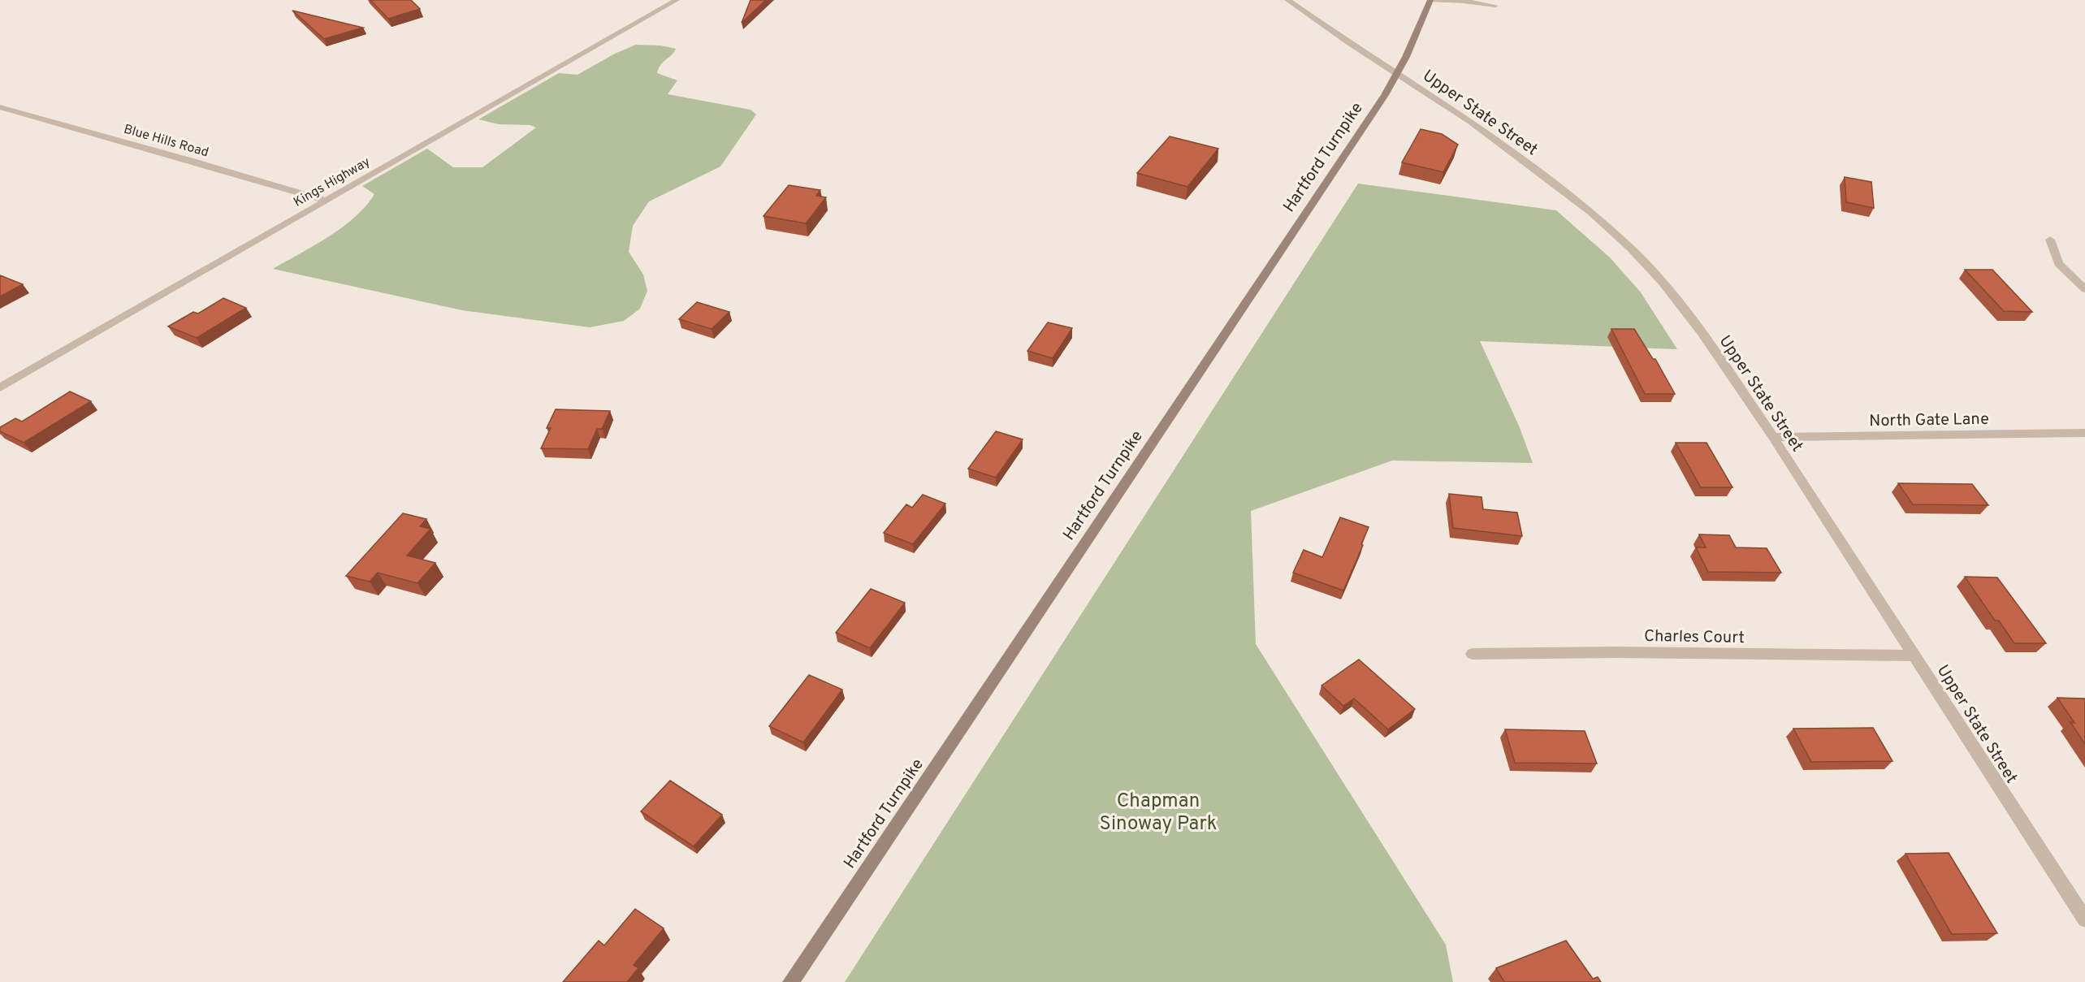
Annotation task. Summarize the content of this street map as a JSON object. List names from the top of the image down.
{
  "streets": {
    "main road": ["Hartford Turnpike"],
    "street": [
      "Upper State Street",
      "Blue Hills Road",
      "Kings Highway",
      "North Gate Lane",
      "Charles Court"
    ]
  },
  "crossings": [
    ["Upper State Street", "Hartford Turnpike"],
    ["Upper State Street", "North Gate Lane"],
    ["Upper State Street", "Charles Court"],
    ["Blue Hills Road", "Kings Highway"]
  ],
  "parks": ["Chapman Sinoway Park"]
}
